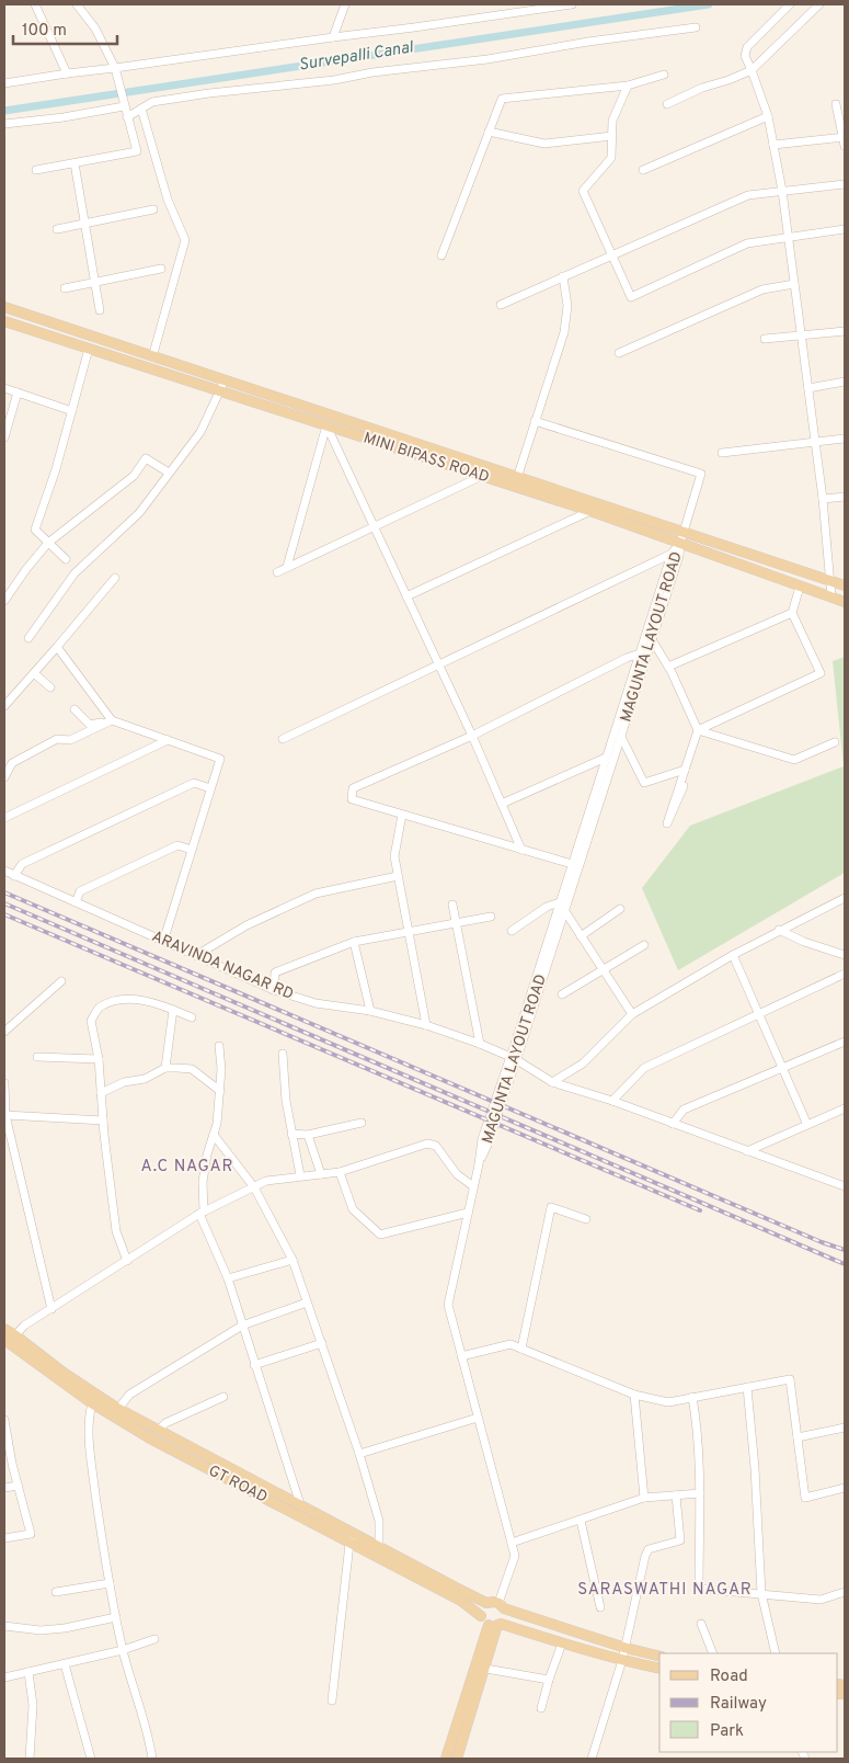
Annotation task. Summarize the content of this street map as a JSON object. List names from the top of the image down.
{
  "streets": {
    "main road": ["MINI BIPASS ROAD", "GT ROAD"],
    "street": ["MAGUNTA LAYOUT ROAD", "ARAVINDA NAGAR RD"]
  },
  "crossings": [
    ["MINI BIPASS ROAD", "MAGUNTA LAYOUT ROAD"],
    ["MAGUNTA LAYOUT ROAD", "ARAVINDA NAGAR RD"],
    ["MAGUNTA LAYOUT ROAD", "GT ROAD"]
  ],
  "districts": ["A.C NAGAR", "SARASWATHI NAGAR"],
  "water": ["Survepalli Canal"],
  "legend": ["Road", "Railway", "Park"],
  "scale_bar": "100 m"
}
